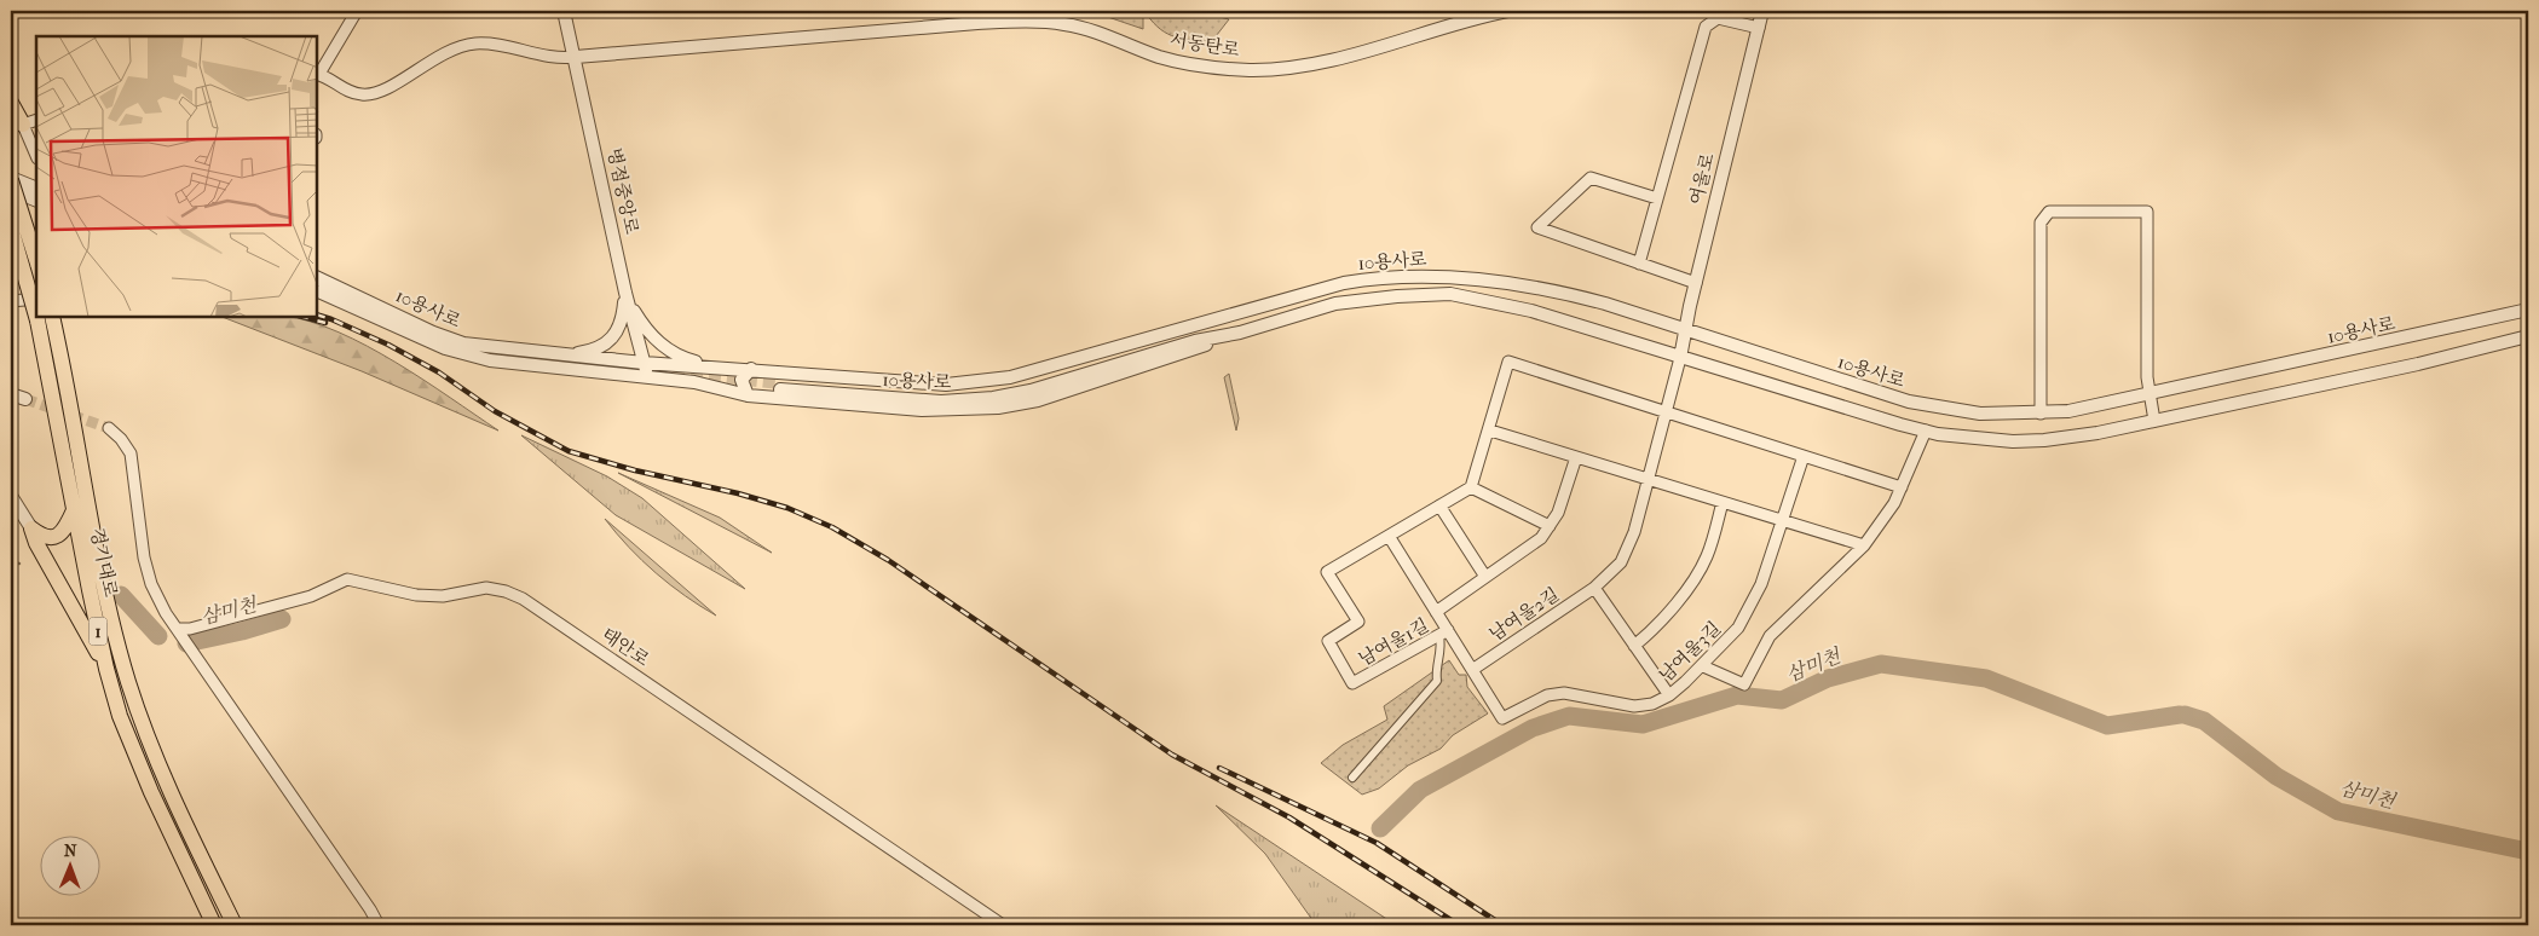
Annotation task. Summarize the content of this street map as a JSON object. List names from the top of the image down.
{
  "streets": {
    "main road": ["경기대로", "1"],
    "street": [
      "서동탄로",
      "여울로",
      "병점중앙로",
      "10용사로",
      "남여울2길",
      "남여울1길",
      "태안로",
      "남여울3길"
    ]
  },
  "crossings": [
    ["서동탄로", "병점중앙로"],
    ["여울로", "10용사로"],
    ["여울로", "남여울2길"],
    ["병점중앙로", "10용사로"],
    ["10용사로", "남여울2길"],
    ["남여울2길", "남여울1길"],
    ["남여울2길", "남여울3길"],
    ["남여울1길", "남여울3길"]
  ],
  "water": ["삼미천"],
  "north": "top"
}
